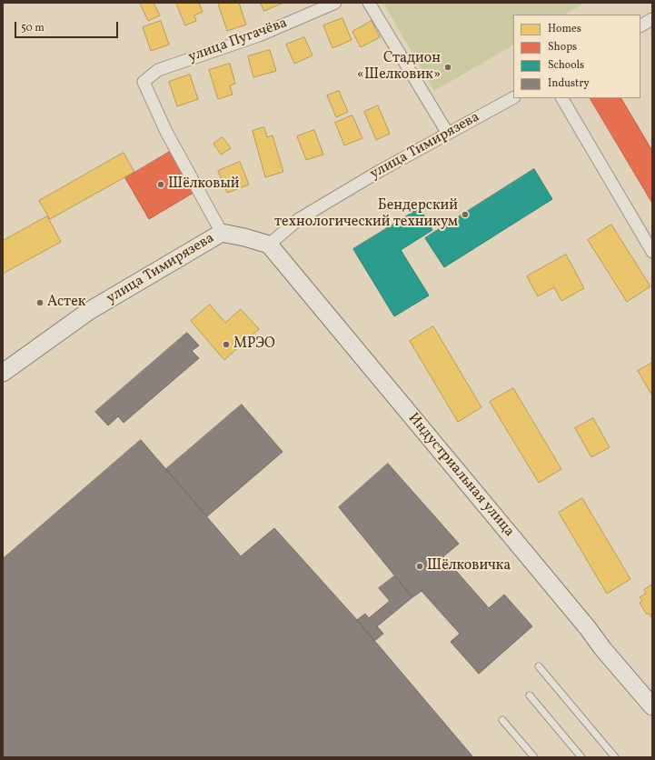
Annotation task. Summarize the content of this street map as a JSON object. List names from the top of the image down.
{
  "streets": {
    "street": ["улица Пугачёва", "улица Тимирязева", "Индустриальная улица"]
  },
  "crossings": [
    ["улица Пугачёва", "улица Тимирязева"],
    ["улица Тимирязева", "Индустриальная улица"]
  ],
  "places": [
    "Стадион «Шелковик»",
    "Шёлковый",
    "Бендерский технологический техникум",
    "Астек",
    "МРЭО",
    "Шёлковичка"
  ],
  "legend": [
    "Homes",
    "Shops",
    "Schools",
    "Industry"
  ],
  "scale_bar": "50 m"
}
